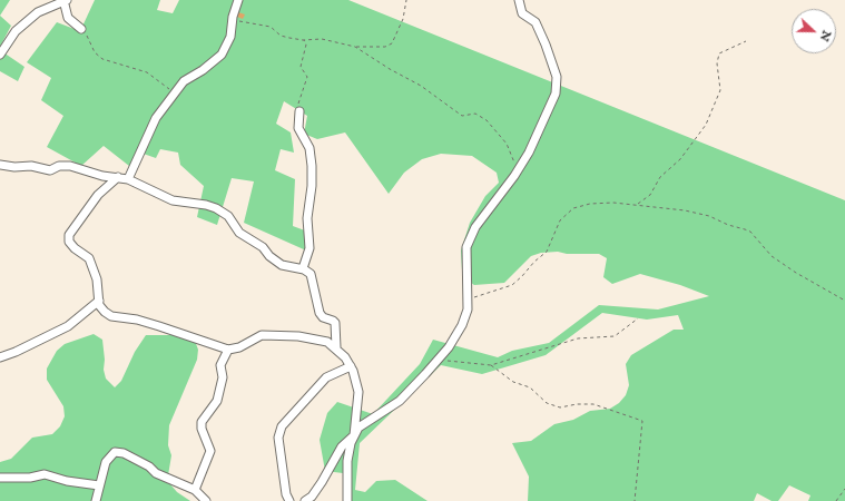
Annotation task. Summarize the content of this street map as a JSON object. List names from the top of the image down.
{
  "north": "right"
}
